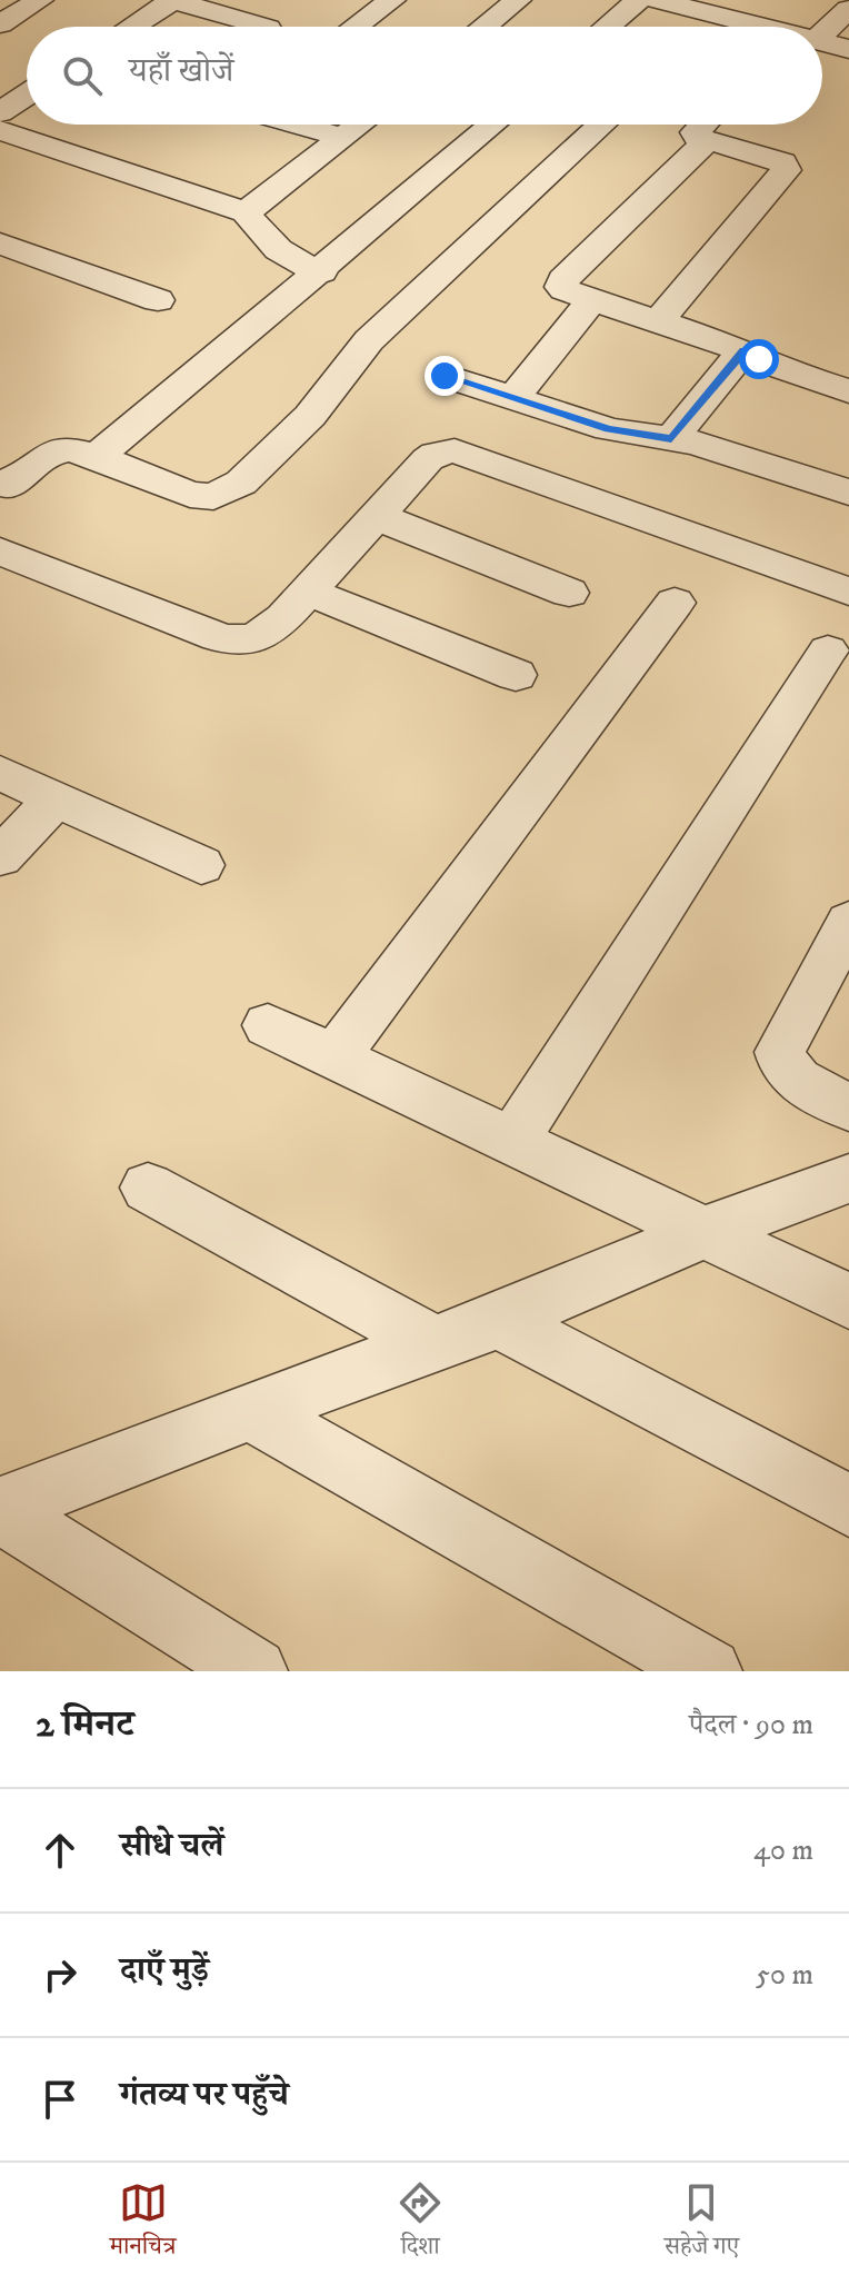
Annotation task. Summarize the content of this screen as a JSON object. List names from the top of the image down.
{
  "page": {
    "search": "यहाँ खोजें",
    "heading": ["2 मिनट", "पैदल · 90 m"],
    "list": [
      ["सीधे चलें", "40 m"],
      ["दाएँ मुड़ें", "50 m"],
      "गंतव्य पर पहुँचे"
    ],
    "nav": ["मानचित्र", "दिशा", "सहेजे गए"]
  }
}
